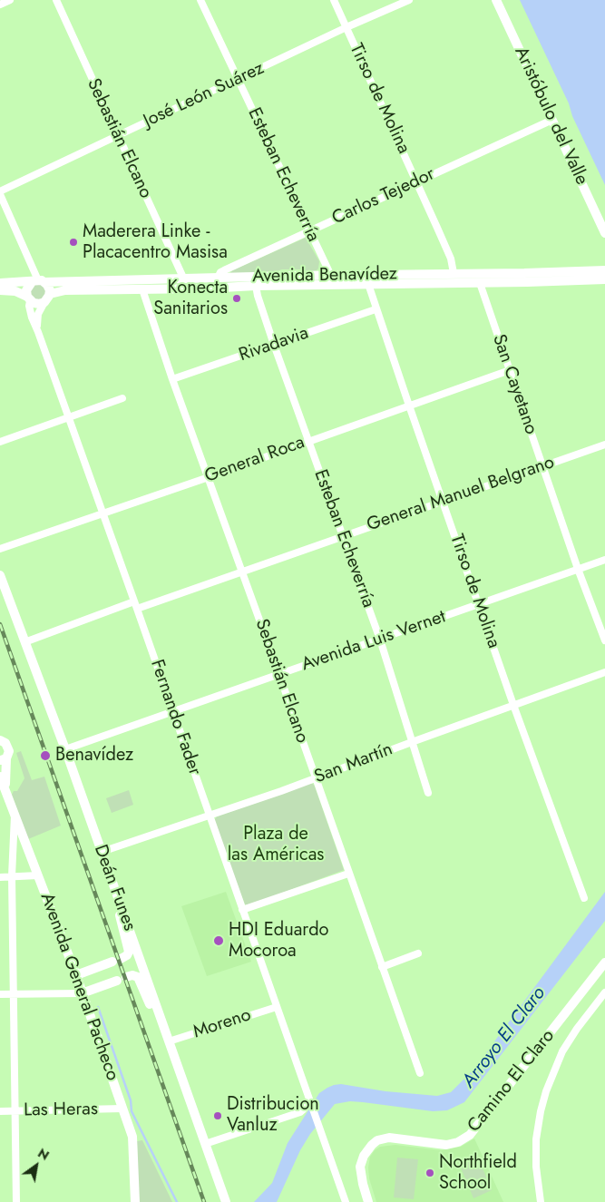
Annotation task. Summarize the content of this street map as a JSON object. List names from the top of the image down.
{
  "streets": {
    "main road": [
      "Aristóbulo del Valle",
      "Avenida Benavídez",
      "Deán Funes",
      "Avenida General Pacheco",
      "Camino El Claro"
    ],
    "street": [
      "José León Suárez",
      "Tirso de Molina",
      "Sebastián Elcano",
      "Esteban Echeverría",
      "Carlos Tejedor",
      "Rivadavia",
      "San Cayetano",
      "General Roca",
      "General Manuel Belgrano",
      "Avenida Luis Vernet",
      "Fernando Fader",
      "San Martín",
      "Moreno",
      "Las Heras"
    ]
  },
  "crossings": [
    ["José León Suárez", "Tirso de Molina"],
    ["José León Suárez", "Sebastián Elcano"],
    ["José León Suárez", "Esteban Echeverría"],
    ["Tirso de Molina", "Carlos Tejedor"],
    ["Tirso de Molina", "Avenida Benavídez"],
    ["Tirso de Molina", "Rivadavia"],
    ["Tirso de Molina", "General Roca"],
    ["Tirso de Molina", "General Manuel Belgrano"],
    ["Tirso de Molina", "Avenida Luis Vernet"],
    ["Tirso de Molina", "San Martín"],
    ["Aristóbulo del Valle", "Carlos Tejedor"],
    ["Sebastián Elcano", "Avenida Benavídez"],
    ["Sebastián Elcano", "Rivadavia"],
    ["Sebastián Elcano", "General Roca"],
    ["Sebastián Elcano", "General Manuel Belgrano"],
    ["Sebastián Elcano", "Avenida Luis Vernet"],
    ["Sebastián Elcano", "San Martín"],
    ["Esteban Echeverría", "Carlos Tejedor"],
    ["Esteban Echeverría", "Avenida Benavídez"],
    ["Esteban Echeverría", "Rivadavia"],
    ["Esteban Echeverría", "General Roca"],
    ["Esteban Echeverría", "General Manuel Belgrano"],
    ["Esteban Echeverría", "Avenida Luis Vernet"],
    ["Esteban Echeverría", "San Martín"],
    ["Carlos Tejedor", "Avenida Benavídez"],
    ["Avenida Benavídez", "San Cayetano"],
    ["Avenida Benavídez", "Fernando Fader"],
    ["San Cayetano", "General Roca"],
    ["San Cayetano", "General Manuel Belgrano"],
    ["San Cayetano", "Avenida Luis Vernet"],
    ["General Roca", "Fernando Fader"],
    ["General Manuel Belgrano", "Fernando Fader"],
    ["General Manuel Belgrano", "Deán Funes"],
    ["Avenida Luis Vernet", "Fernando Fader"],
    ["Avenida Luis Vernet", "Deán Funes"],
    ["Fernando Fader", "San Martín"],
    ["Fernando Fader", "Moreno"],
    ["San Martín", "Deán Funes"],
    ["Deán Funes", "Moreno"],
    ["Avenida General Pacheco", "Las Heras"]
  ],
  "water": ["Arroyo El Claro"],
  "parks": ["Plaza de las Américas"],
  "places": [
    "Maderera Linke - Placacentro Masisa",
    "Konecta Sanitarios",
    "Benavídez",
    "HDI Eduardo Mocoroa",
    "Distribucion Vanluz",
    "Northfield School"
  ],
  "north": "top right"
}
